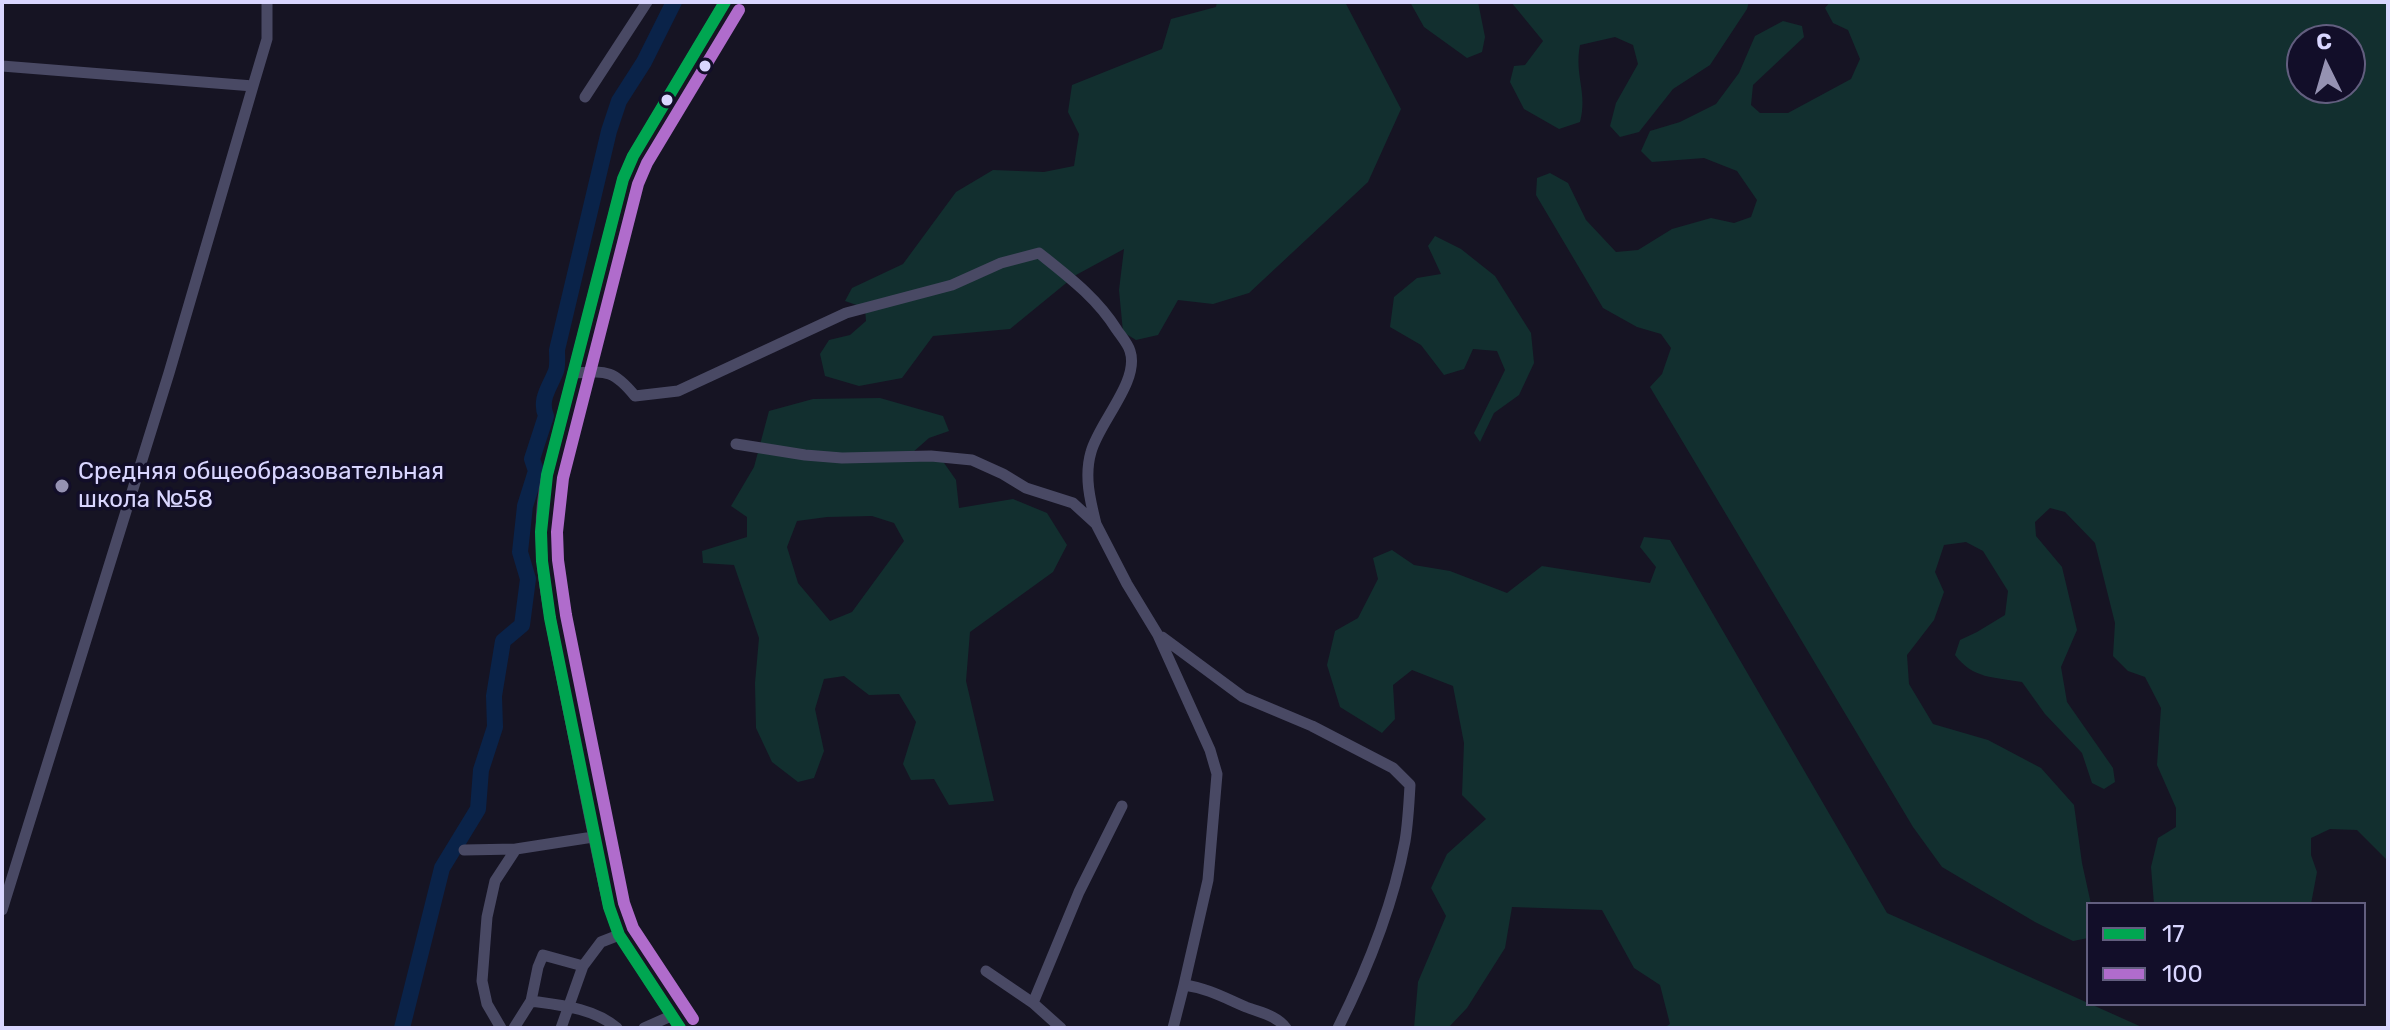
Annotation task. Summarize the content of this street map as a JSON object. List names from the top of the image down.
{
  "places": ["Средняя общеобразовательная школа №58"],
  "lines": ["transit line 17", "transit line 100"],
  "legend": ["17", "100"],
  "north": "top"
}
